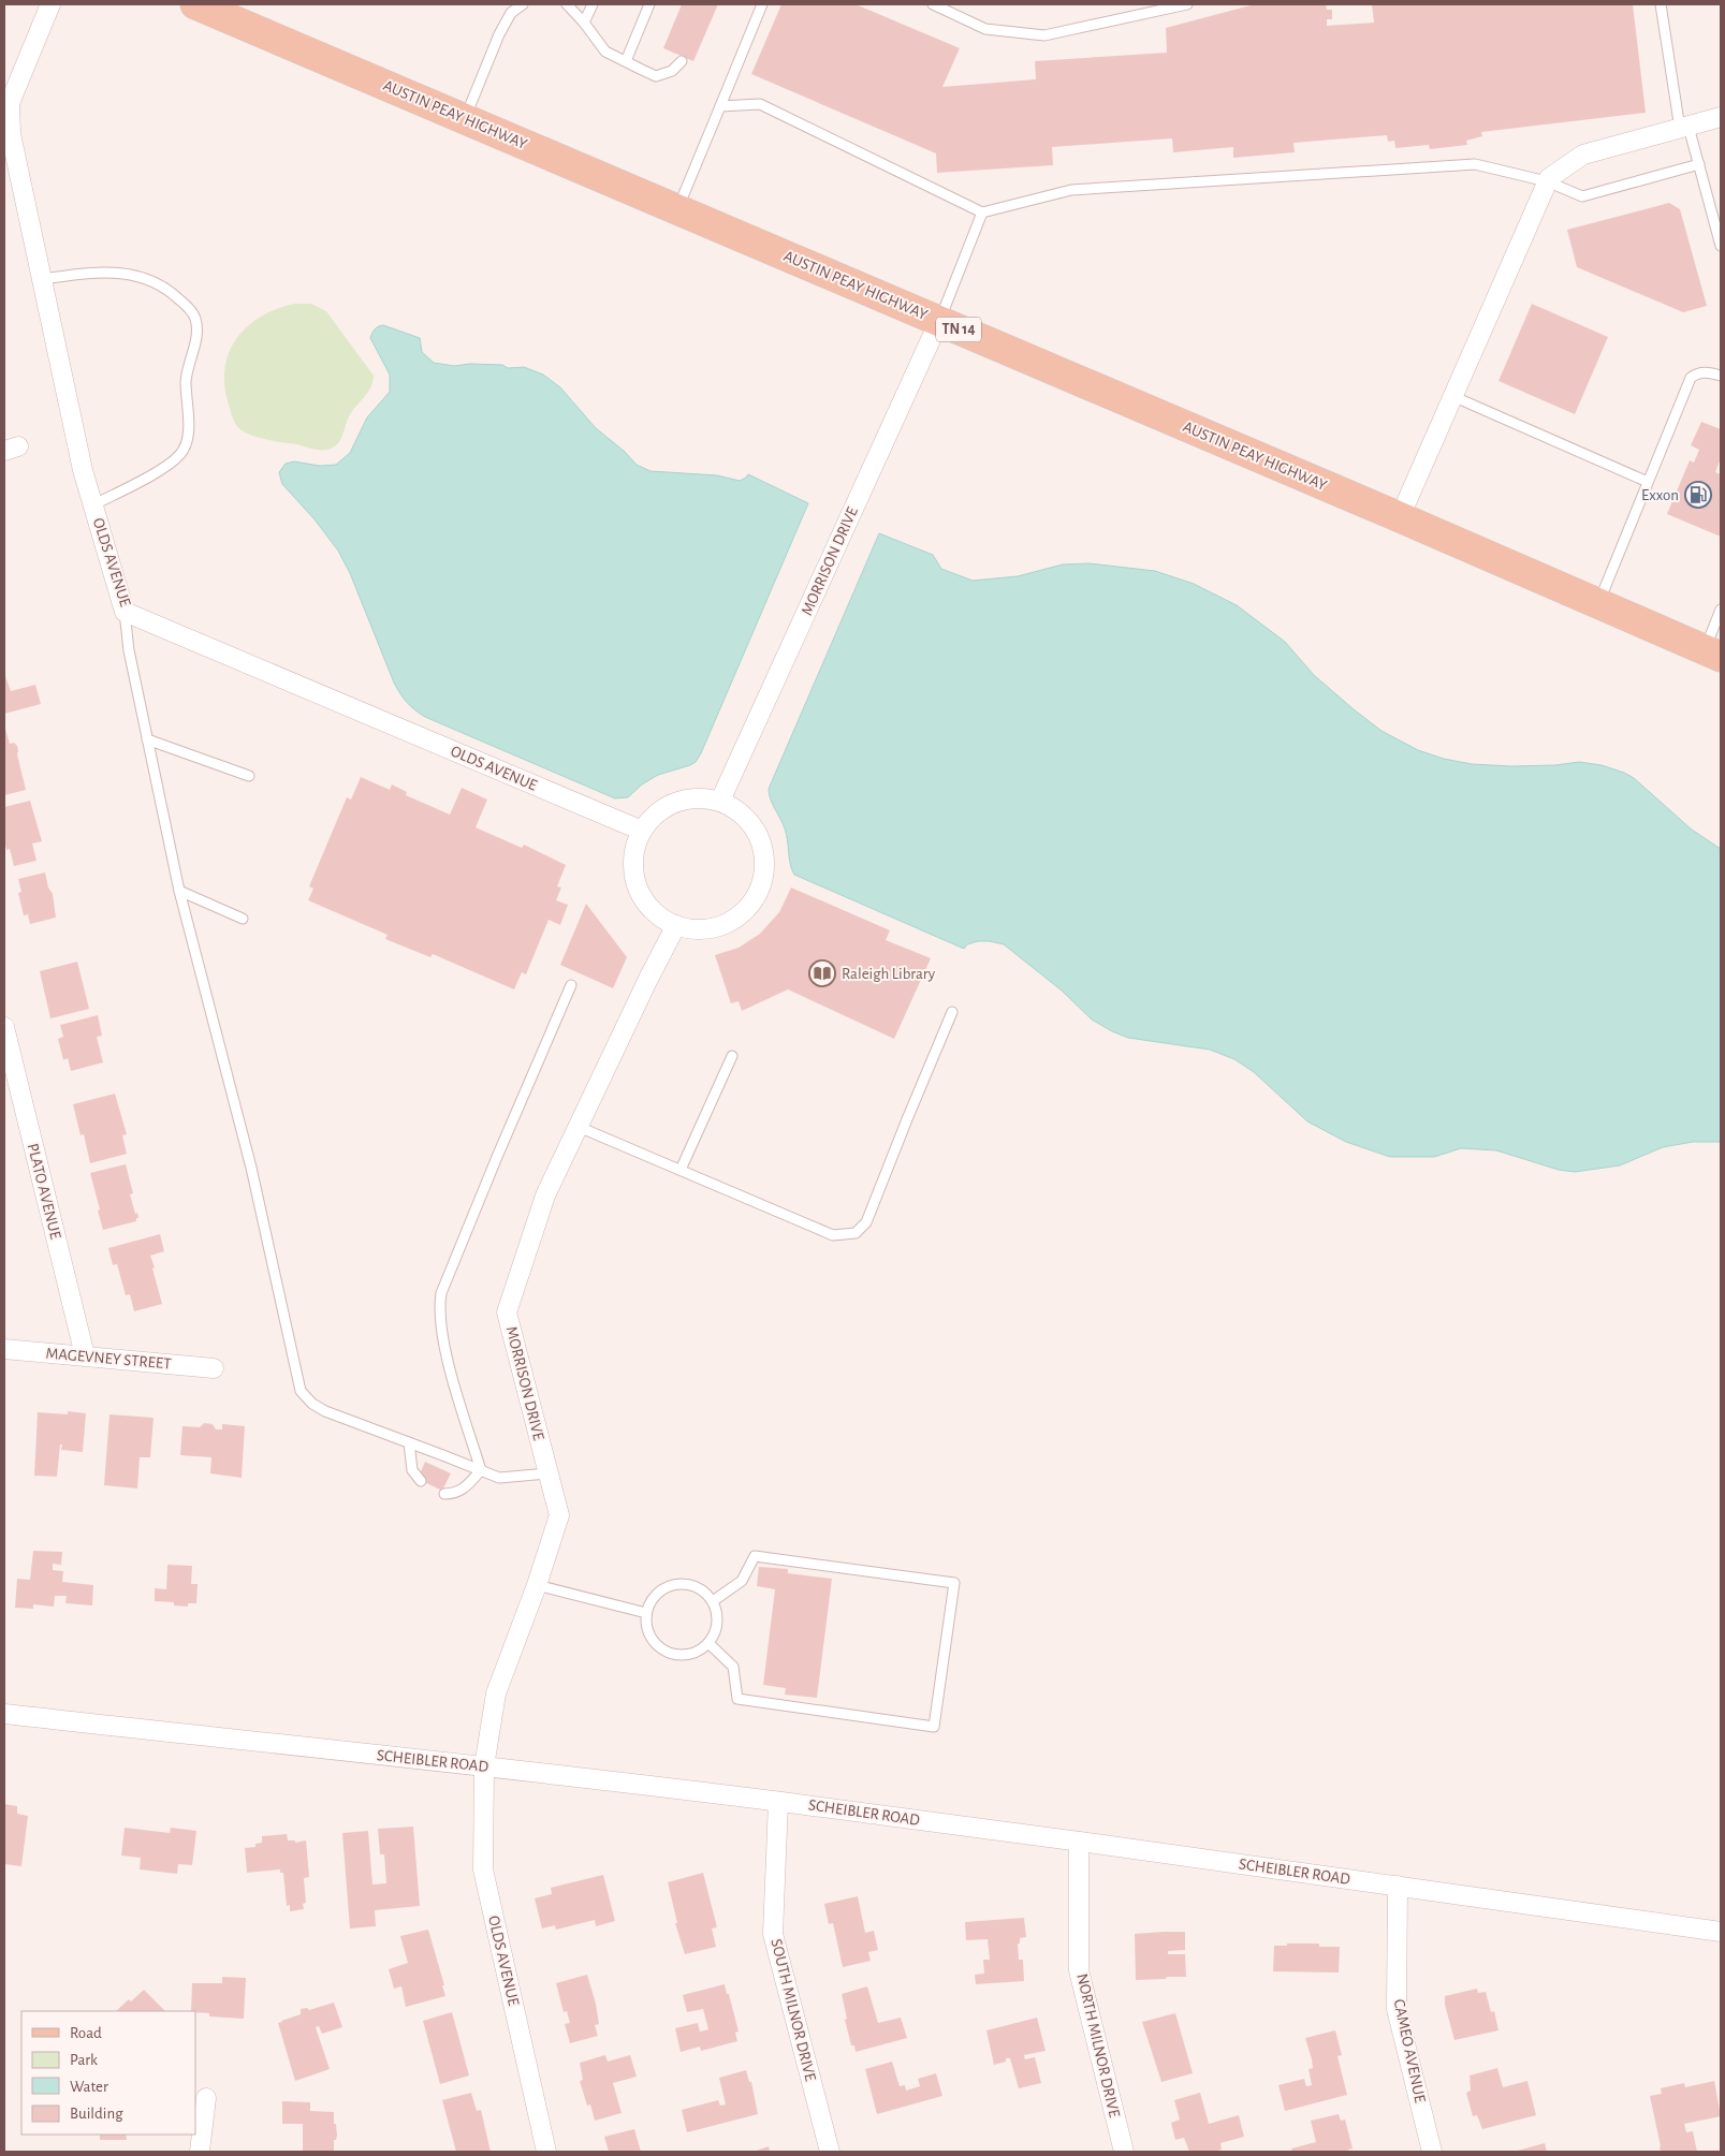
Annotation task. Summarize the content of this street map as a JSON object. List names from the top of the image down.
{
  "streets": {
    "main road": ["AUSTIN PEAY HIGHWAY", "TN 14"],
    "street": [
      "MORRISON DRIVE",
      "OLDS AVENUE",
      "PLATO AVENUE",
      "MAGEVNEY STREET",
      "SCHEIBLER ROAD",
      "SOUTH MILNOR DRIVE",
      "NORTH MILNOR DRIVE",
      "CAMEO AVENUE"
    ]
  },
  "crossings": [
    ["AUSTIN PEAY HIGHWAY", "MORRISON DRIVE"],
    ["MORRISON DRIVE", "OLDS AVENUE"],
    ["MORRISON DRIVE", "SCHEIBLER ROAD"],
    ["OLDS AVENUE", "SCHEIBLER ROAD"],
    ["PLATO AVENUE", "MAGEVNEY STREET"],
    ["SCHEIBLER ROAD", "SOUTH MILNOR DRIVE"],
    ["SCHEIBLER ROAD", "NORTH MILNOR DRIVE"],
    ["SCHEIBLER ROAD", "CAMEO AVENUE"]
  ],
  "places": {
    "fuel station": ["Exxon"],
    "library": ["Raleigh Library"]
  },
  "legend": [
    "Road",
    "Park",
    "Water",
    "Building"
  ]
}
